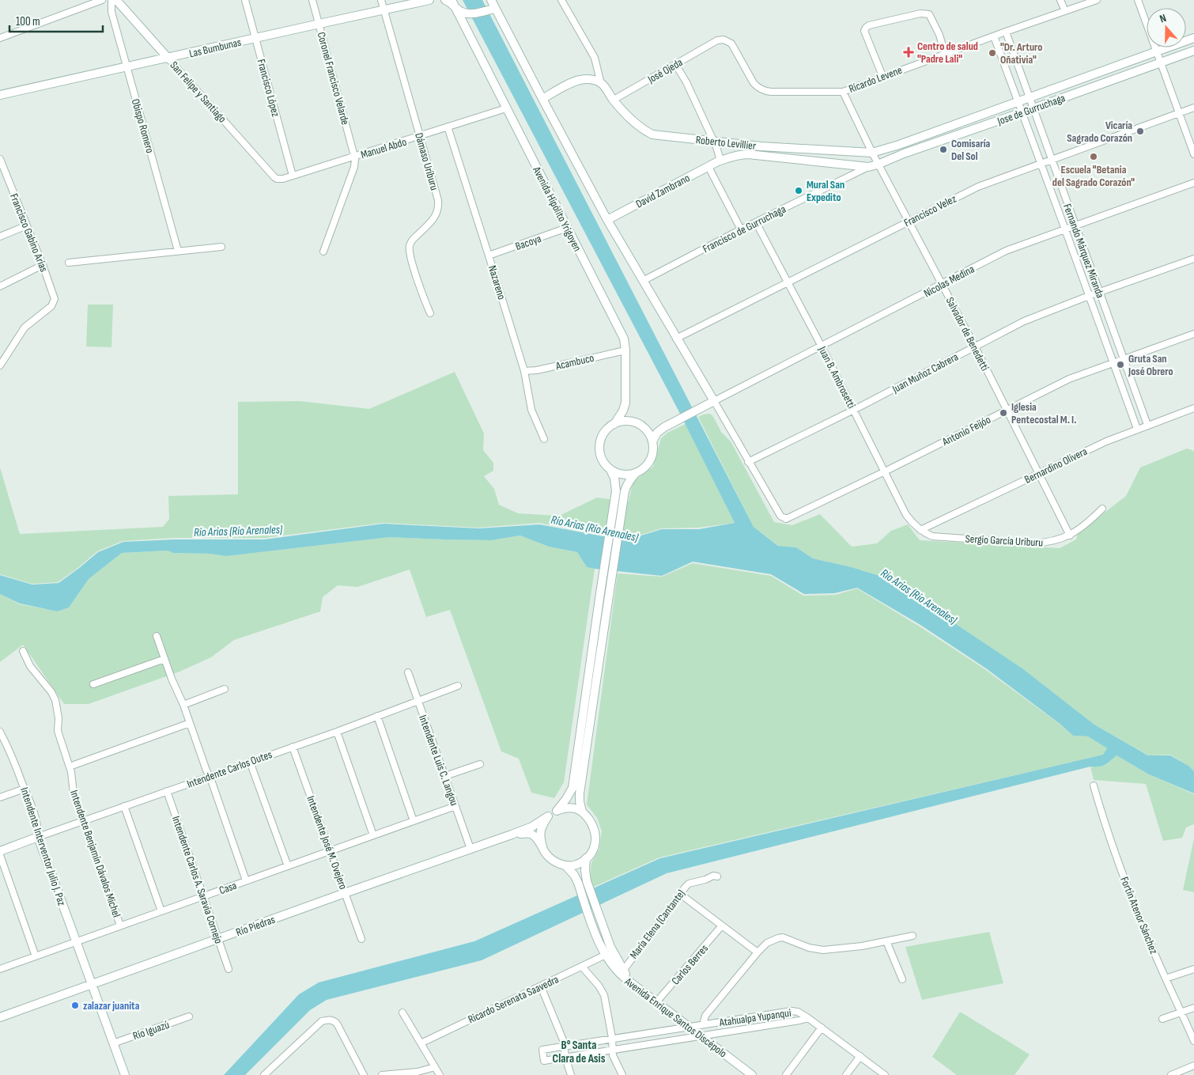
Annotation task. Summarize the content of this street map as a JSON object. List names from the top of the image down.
{
  "streets": {
    "street": [
      "Las Bumbunas",
      "José Ojeda",
      "Coronel Francisco Velarde",
      "Ricardo Levene",
      "Francisco López",
      "San Felipe y Santiago",
      "Jose de Gurruchaga",
      "Obispo Romero",
      "Roberto Levillier",
      "Manuel Abdo",
      "Dámaso Uriburu",
      "David Zambrano",
      "Avenida Hipólito Yrigoyen",
      "Francisco Velez",
      "Francisco de Gurruchaga",
      "Francisco Gabino Arias",
      "Bacoya",
      "Fernando Márquez Miranda",
      "Nicolas Medina",
      "Nazareno",
      "Salvador de Benedetti",
      "Acambuco",
      "Juan Muñoz Cabrera",
      "Juan B. Ambrosetti",
      "Antonio Feijóo",
      "Bernardino Olivera",
      "Sergio García Uriburu",
      "Intendente Luis C. Langou",
      "Intendente Carlos Outes",
      "Intendente José M. Ovejero",
      "Intendente Interventor Julio J. Paz",
      "Intendente Benjamín Dávalos Michel",
      "Intendente Carlos A. Saravia Cornejo",
      "Casa",
      "Fortín Atenor Sánchez",
      "María Elena (Cantante)",
      "Río Piedras",
      "Carlos Berres",
      "Ricardo Serenata Saavedra",
      "Avenida Enrique Santos Discépolo",
      "Atahualpa Yupanqui",
      "Rio Iguazú"
    ]
  },
  "crossings": [
    ["Las Bumbunas", "Coronel Francisco Velarde"],
    ["Las Bumbunas", "Francisco López"],
    ["Las Bumbunas", "San Felipe y Santiago"],
    ["Las Bumbunas", "Obispo Romero"],
    ["Las Bumbunas", "Dámaso Uriburu"],
    ["José Ojeda", "Ricardo Levene"],
    ["José Ojeda", "Roberto Levillier"],
    ["Coronel Francisco Velarde", "Manuel Abdo"],
    ["Ricardo Levene", "Fernando Márquez Miranda"],
    ["Ricardo Levene", "Salvador de Benedetti"],
    ["Francisco López", "Manuel Abdo"],
    ["San Felipe y Santiago", "Manuel Abdo"],
    ["Jose de Gurruchaga", "Roberto Levillier"],
    ["Jose de Gurruchaga", "Francisco de Gurruchaga"],
    ["Jose de Gurruchaga", "Fernando Márquez Miranda"],
    ["Jose de Gurruchaga", "Salvador de Benedetti"],
    ["Roberto Levillier", "David Zambrano"],
    ["Roberto Levillier", "Francisco de Gurruchaga"],
    ["Roberto Levillier", "Salvador de Benedetti"],
    ["Manuel Abdo", "Dámaso Uriburu"],
    ["Manuel Abdo", "Avenida Hipólito Yrigoyen"],
    ["Manuel Abdo", "Nazareno"],
    ["Avenida Hipólito Yrigoyen", "Bacoya"],
    ["Avenida Hipólito Yrigoyen", "Acambuco"],
    ["Francisco Velez", "Fernando Márquez Miranda"],
    ["Francisco Velez", "Salvador de Benedetti"],
    ["Francisco Velez", "Juan B. Ambrosetti"],
    ["Francisco de Gurruchaga", "Juan B. Ambrosetti"],
    ["Bacoya", "Nazareno"],
    ["Fernando Márquez Miranda", "Nicolas Medina"],
    ["Fernando Márquez Miranda", "Juan Muñoz Cabrera"],
    ["Fernando Márquez Miranda", "Antonio Feijóo"],
    ["Fernando Márquez Miranda", "Bernardino Olivera"],
    ["Nicolas Medina", "Salvador de Benedetti"],
    ["Nicolas Medina", "Juan B. Ambrosetti"],
    ["Nazareno", "Acambuco"],
    ["Salvador de Benedetti", "Juan Muñoz Cabrera"],
    ["Salvador de Benedetti", "Antonio Feijóo"],
    ["Salvador de Benedetti", "Bernardino Olivera"],
    ["Salvador de Benedetti", "Sergio García Uriburu"],
    ["Juan Muñoz Cabrera", "Juan B. Ambrosetti"],
    ["Juan Muñoz Cabrera", "Antonio Feijóo"],
    ["Juan B. Ambrosetti", "Antonio Feijóo"],
    ["Juan B. Ambrosetti", "Bernardino Olivera"],
    ["Juan B. Ambrosetti", "Sergio García Uriburu"],
    ["Bernardino Olivera", "Sergio García Uriburu"],
    ["Intendente Luis C. Langou", "Intendente Carlos Outes"],
    ["Intendente Luis C. Langou", "Casa"],
    ["Intendente Luis C. Langou", "Río Piedras"],
    ["Intendente Carlos Outes", "Intendente José M. Ovejero"],
    ["Intendente Carlos Outes", "Intendente Interventor Julio J. Paz"],
    ["Intendente Carlos Outes", "Intendente Benjamín Dávalos Michel"],
    ["Intendente Carlos Outes", "Intendente Carlos A. Saravia Cornejo"],
    ["Intendente José M. Ovejero", "Casa"],
    ["Intendente José M. Ovejero", "Río Piedras"],
    ["Intendente Interventor Julio J. Paz", "Casa"],
    ["Intendente Interventor Julio J. Paz", "Río Piedras"],
    ["Intendente Interventor Julio J. Paz", "Rio Iguazú"],
    ["Intendente Benjamín Dávalos Michel", "Casa"],
    ["Intendente Carlos A. Saravia Cornejo", "Casa"],
    ["Intendente Carlos A. Saravia Cornejo", "Río Piedras"],
    ["Carlos Berres", "Avenida Enrique Santos Discépolo"],
    ["Ricardo Serenata Saavedra", "Avenida Enrique Santos Discépolo"],
    ["Avenida Enrique Santos Discépolo", "Atahualpa Yupanqui"]
  ],
  "districts": ["B° Santa Clara de Asis"],
  "water": ["Río Arias (Río Arenales)"],
  "places": {
    "health": ["Centro de salud \"Padre Lali\""],
    "other": [
      "\"Dr. Arturo Oñativia\"",
      "Vicaría Sagrado Corazón",
      "Comisaría Del Sol",
      "Escuela \"Betania del Sagrado Corazón\"",
      "Mural San Expedito",
      "Gruta San José Obrero",
      "Iglesia Pentecostal M. I.",
      "zalazar juanita"
    ]
  },
  "scale_bar": "100 m",
  "north": "top"
}
